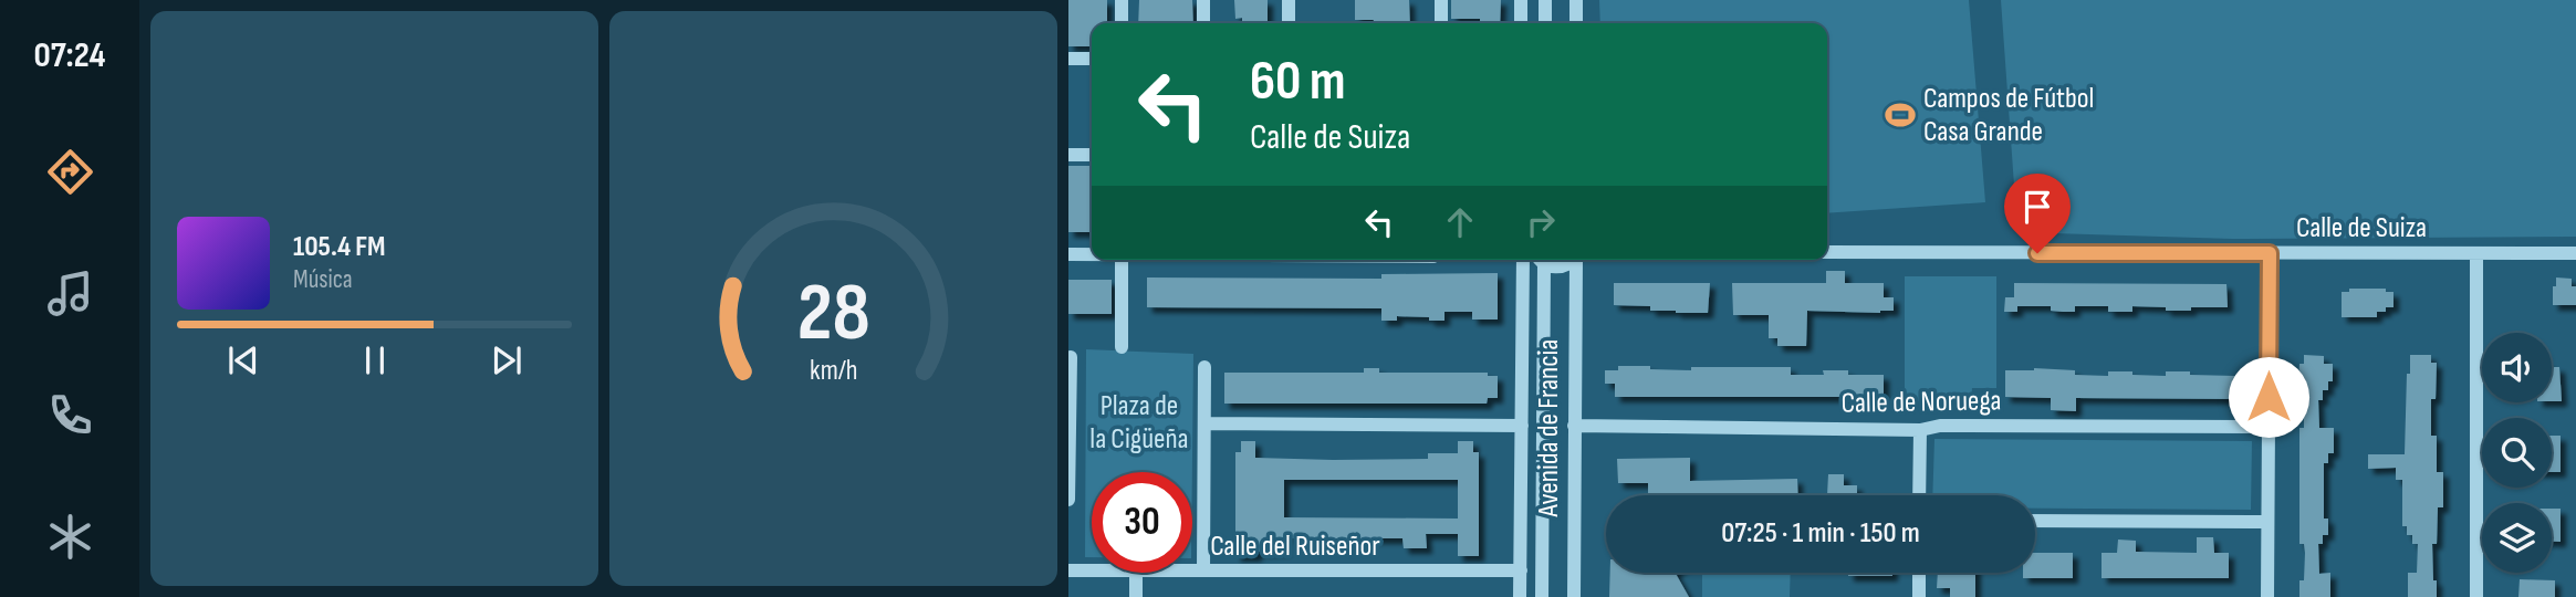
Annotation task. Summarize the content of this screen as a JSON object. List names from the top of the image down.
{
  "streets": {
    "street": [
      "Calle de Suiza",
      "Calle de Noruega",
      "Avenida de Francia",
      "Calle del Ruiseñor"
    ]
  },
  "crossings": [
    ["Calle de Noruega", "Avenida de Francia"]
  ],
  "parks": ["Plaza de la Cigüeña"],
  "places": {
    "sports": ["Campos de Fútbol Casa Grande"]
  },
  "page": {
    "tabs": "07:24",
    "turn": ["60 m", "Calle de Suiza"],
    "song": ["105.4 FM", "Música"],
    "limit": "30",
    "trip": "07:25 · 1 min · 150 m",
    "gauge": ["28", "km/h"]
  }
}
